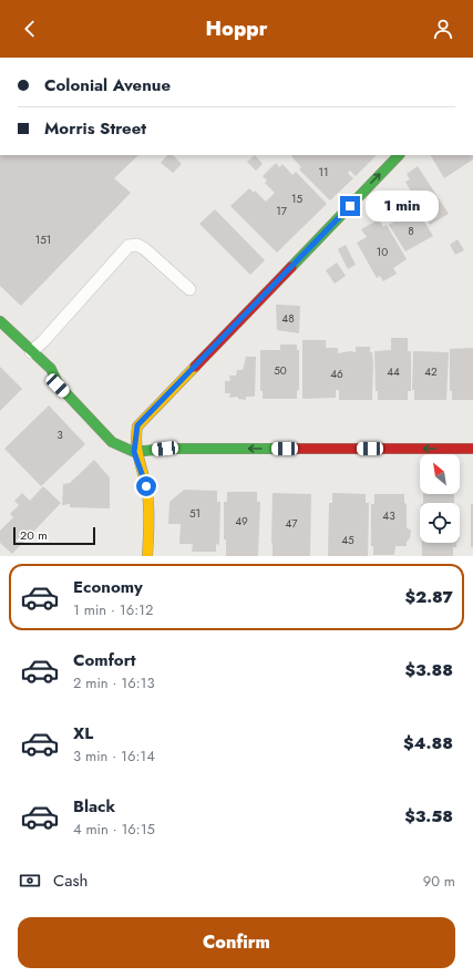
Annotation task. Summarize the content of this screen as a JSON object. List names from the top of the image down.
{
  "house_numbers": [
    "11",
    "15",
    "17",
    "8",
    "151",
    "10",
    "48",
    "50",
    "44",
    "42",
    "46",
    "3",
    "51",
    "43",
    "49",
    "47",
    "45"
  ],
  "scale_bar": "20 m",
  "north": "top left",
  "page": {
    "header": "Hoppr",
    "banner": ["Colonial Avenue", "Morris Street"],
    "bubble": "1 min",
    "scale": "20 m",
    "list": [
      {
        "name": "Economy",
        "note": "1 min · 16:12",
        "value": "$2.87"
      },
      {
        "name": "Comfort",
        "note": "2 min · 16:13",
        "value": "$3.88"
      },
      {
        "name": "XL",
        "note": "3 min · 16:14",
        "value": "$4.88"
      },
      {
        "name": "Black",
        "note": "4 min · 16:15",
        "value": "$3.58"
      }
    ],
    "pay": ["Cash", "90 m"],
    "buttons": "Confirm"
  }
}
